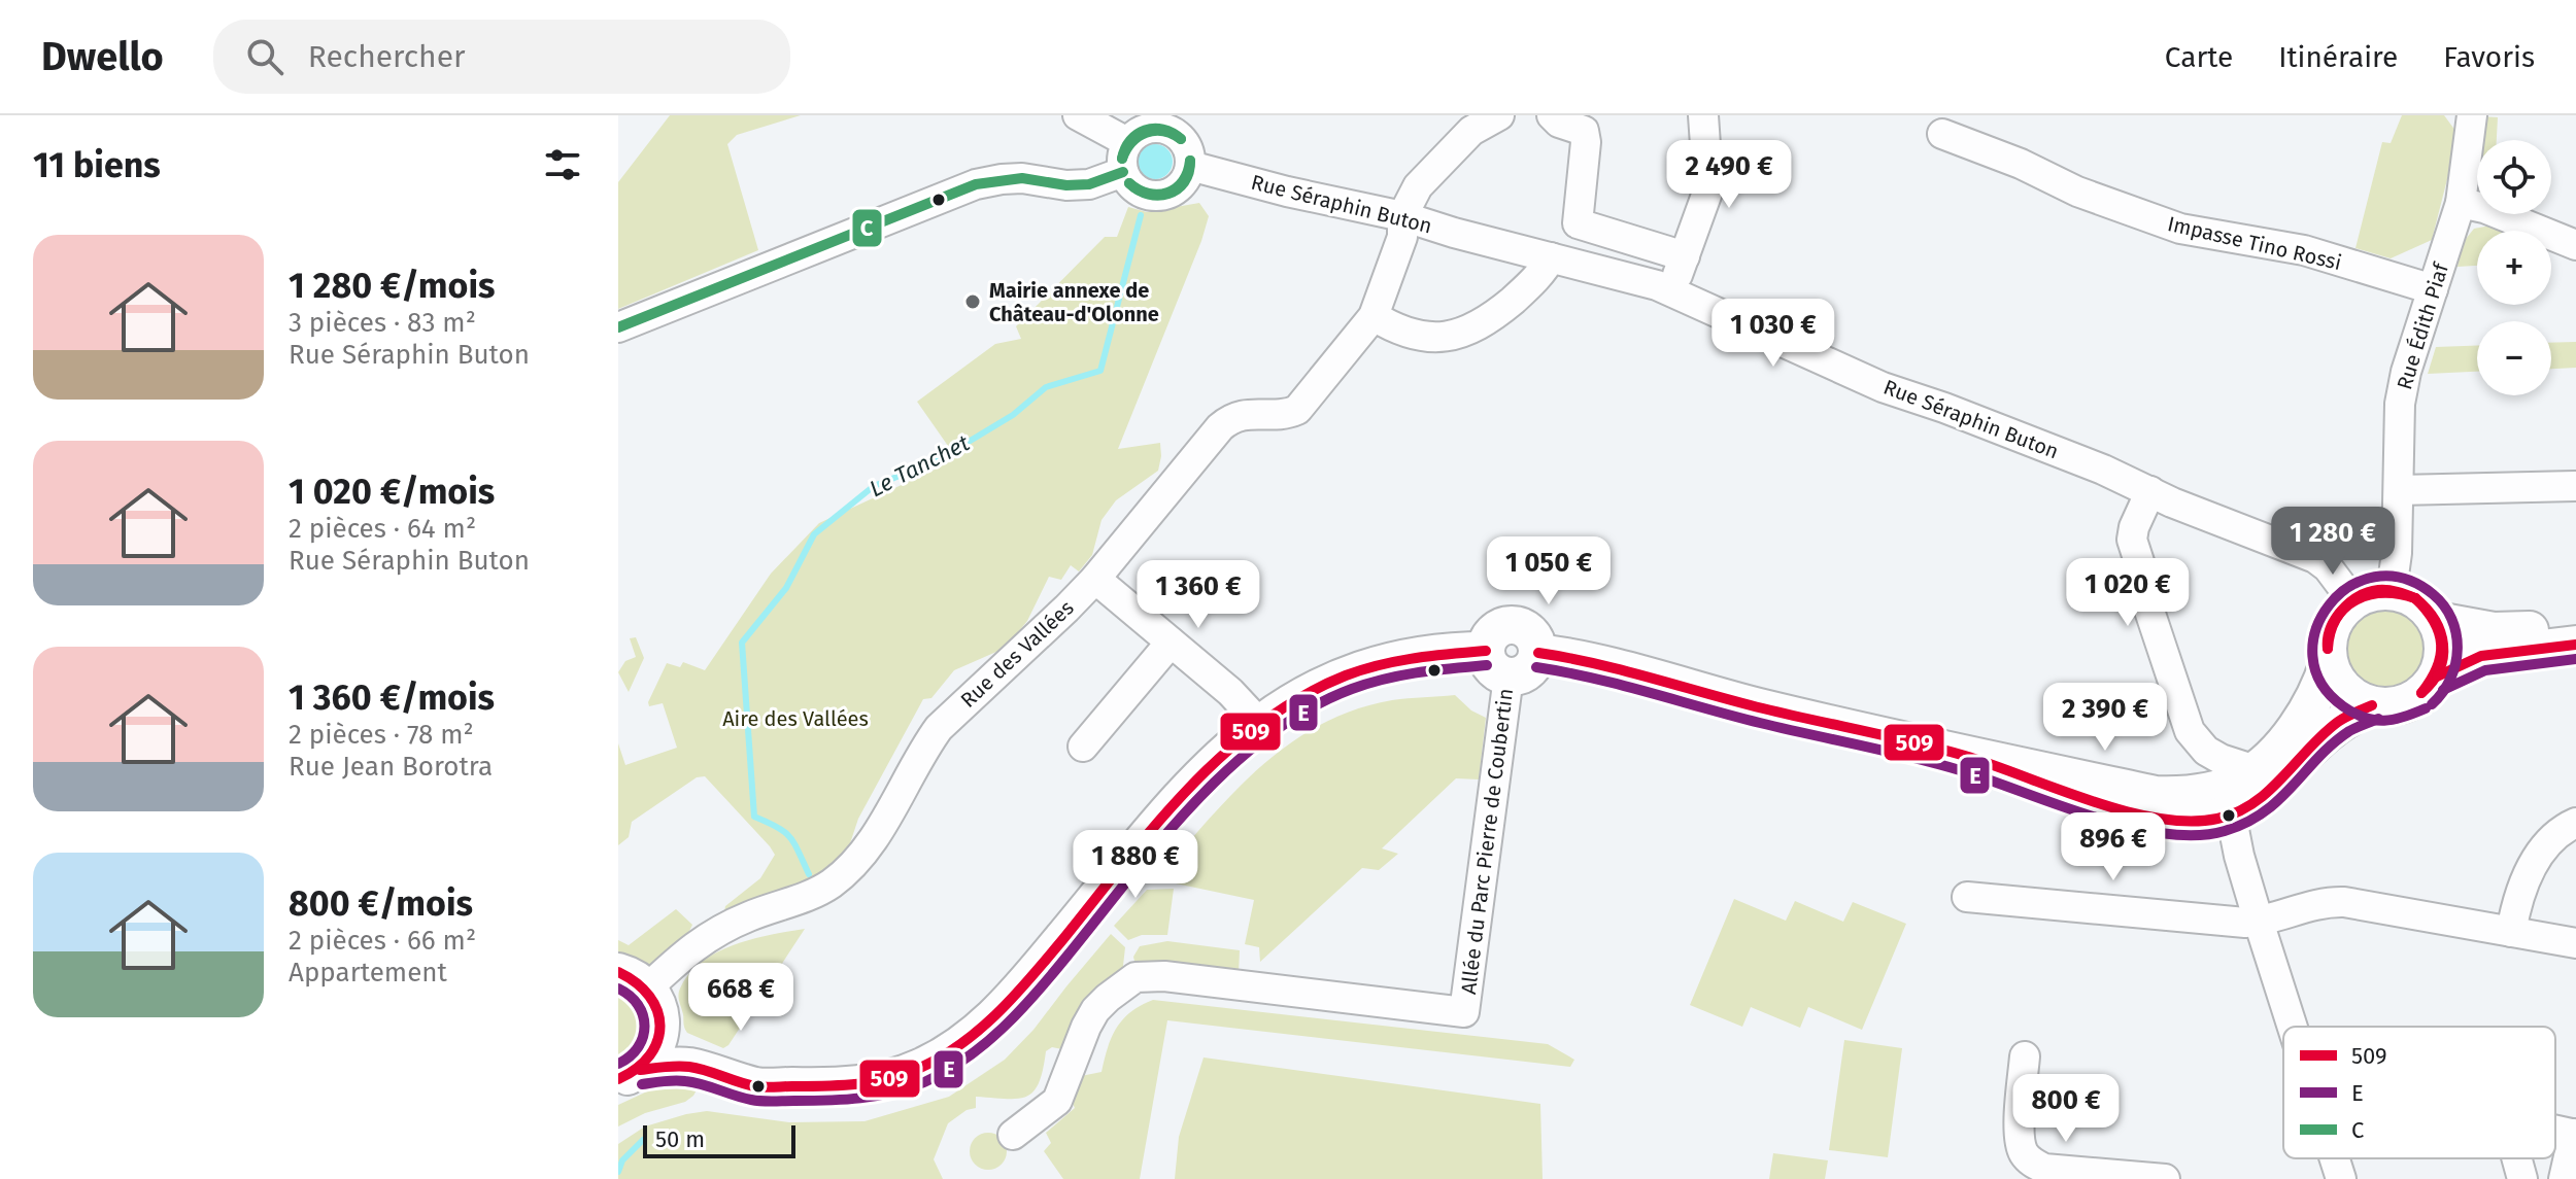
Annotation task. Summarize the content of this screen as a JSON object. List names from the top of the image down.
{
  "streets": {
    "street": [
      "Rue Séraphin Buton",
      "Impasse Tino Rossi",
      "Rue Édith Piaf",
      "Rue des Vallées",
      "Allée du Parc Pierre de Coubertin"
    ]
  },
  "crossings": [
    ["Rue Séraphin Buton", "Rue Édith Piaf"],
    ["Rue Séraphin Buton", "Rue des Vallées"],
    ["Impasse Tino Rossi", "Rue Édith Piaf"]
  ],
  "water": ["Le Tanchet"],
  "parks": ["Aire des Vallées"],
  "places": ["Mairie annexe de Château-d'Olonne"],
  "lines": ["transit line C", "transit line E", "transit line 509"],
  "legend": ["509", "E", "C"],
  "scale_bar": "50 m",
  "page": {
    "header": "Dwello",
    "search": "Rechercher",
    "nav": ["Carte", "Itinéraire", "Favoris"],
    "heading": "11 biens",
    "map_buttons": ["+", "−"],
    "price": [
      "2 490 €",
      "1 030 €",
      "1 280 €",
      "1 050 €",
      "1 020 €",
      "1 360 €",
      "2 390 €",
      "896 €",
      "1 880 €",
      "668 €",
      "800 €"
    ],
    "list": [
      {
        "name": "1 280 €/mois",
        "note": "3 pièces · 83 m² · Rue Séraphin Buton"
      },
      {
        "name": "1 020 €/mois",
        "note": "2 pièces · 64 m² · Rue Séraphin Buton"
      },
      {
        "name": "1 360 €/mois",
        "note": "2 pièces · 78 m² · Rue Jean Borotra"
      },
      {
        "name": "800 €/mois",
        "note": "2 pièces · 66 m² · Appartement"
      }
    ],
    "scale": "50 m"
  }
}
